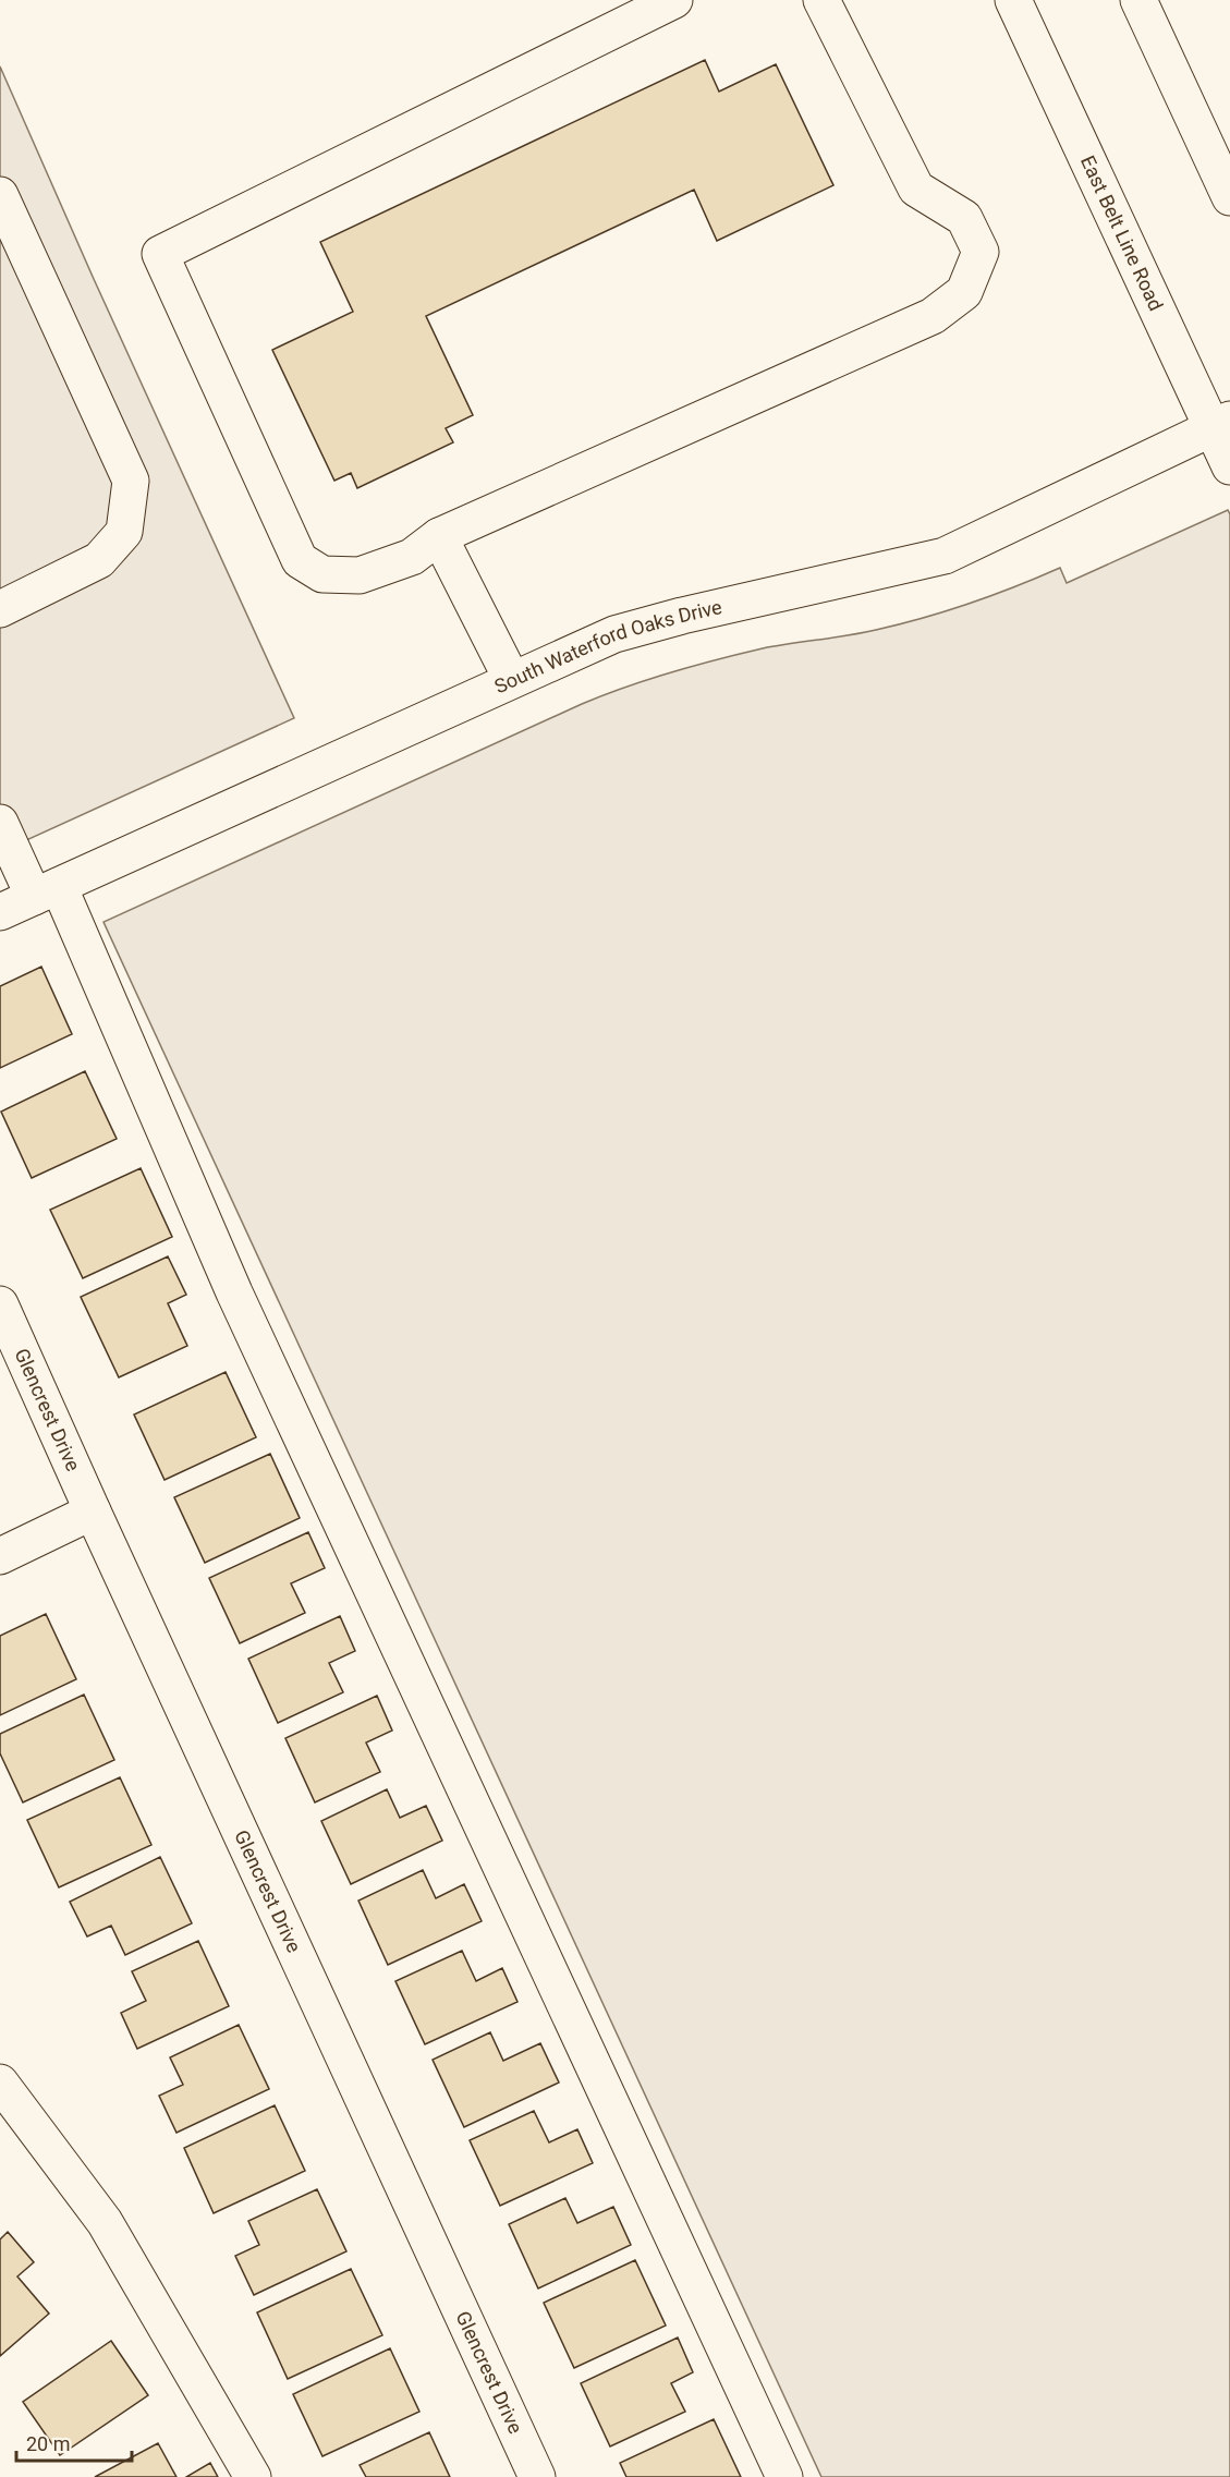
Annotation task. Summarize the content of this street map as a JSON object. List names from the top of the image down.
{
  "streets": {
    "street": ["East Belt Line Road", "South Waterford Oaks Drive", "Glencrest Drive"]
  },
  "crossings": [
    ["East Belt Line Road", "South Waterford Oaks Drive"]
  ],
  "scale_bar": "20 m"
}
